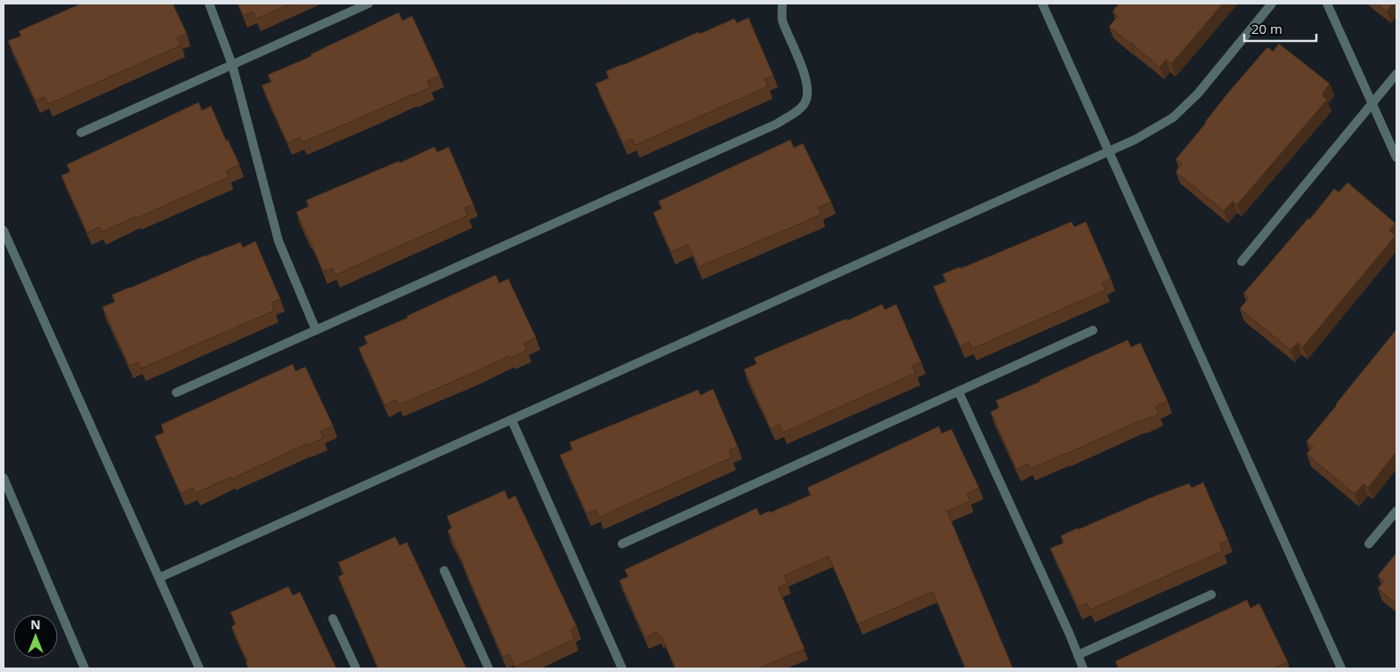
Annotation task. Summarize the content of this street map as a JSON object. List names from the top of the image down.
{
  "scale_bar": "20 m",
  "north": "top"
}
